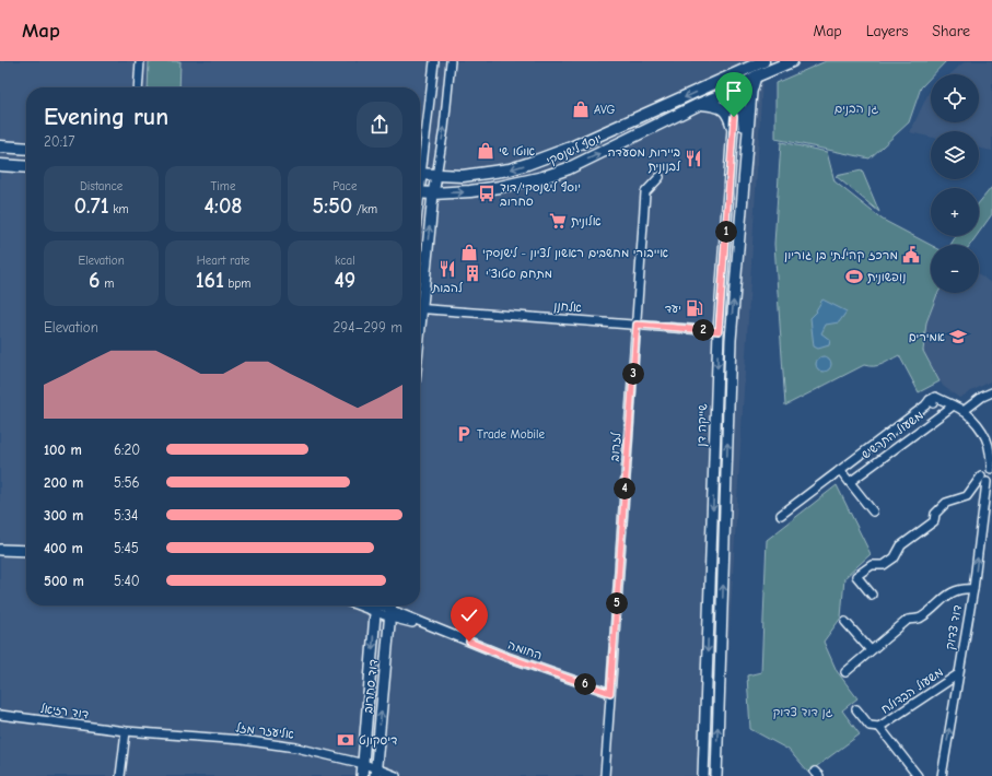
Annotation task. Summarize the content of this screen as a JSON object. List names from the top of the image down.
{
  "streets": {
    "main road": ["יוסף לישנסקי"],
    "street": [
      "אלחנן",
      "שייקה דן",
      "משעול התרשיש",
      "לזרוב",
      "דוד צדוק",
      "החומה",
      "דוד סחרוב",
      "משעול הבדולח",
      "דוד רזיאל",
      "אליעזר מזל"
    ]
  },
  "crossings": [
    ["יוסף לישנסקי", "שייקה דן"],
    ["אלחנן", "שייקה דן"],
    ["אלחנן", "לזרוב"],
    ["לזרוב", "החומה"],
    ["דוד צדוק", "משעול הבדולח"],
    ["החומה", "דוד סחרוב"],
    ["דוד סחרוב", "אליעזר מזל"],
    ["דוד רזיאל", "אליעזר מזל"]
  ],
  "one_way": ["דוד צדוק"],
  "parks": ["גן הבנים", "גן דוד צדוק"],
  "places": {
    "shop": ["AVG", "אוטו שי", "אייבורי מחשבים ראשון לציון - לישנסקי"],
    "restaurant": ["ביירות מסעדה לבנונית", "להבות"],
    "bus stop": ["יוסף לישנסקי/דוד סחרוב"],
    "supermarket": ["אלונית"],
    "public building": ["מרכז קהילתי בן גוריון"],
    "building": ["מתחם סטוצ'י"],
    "sports": ["נופשונית"],
    "fuel station": ["יעד"],
    "school or university": ["אמירים"],
    "parking": ["Trade Mobile"],
    "bank": ["דיסקונט"]
  },
  "page": {
    "header": "Map",
    "nav": ["Map", "Layers", "Share"],
    "map_buttons": ["+", "−"],
    "heading": ["Evening run", "20:17"],
    "stats": [
      ["Distance", "0.71 km"],
      ["Time", "4:08"],
      ["Pace", "5:50 /km"],
      ["Elevation", "6 m"],
      ["Heart rate", "161 bpm"],
      ["kcal", "49"]
    ],
    "pins": [
      "1",
      "2",
      "3",
      "4",
      "5",
      "6"
    ],
    "chart": ["Elevation", "294–299 m"],
    "list": [
      {
        "name": "100 m",
        "note": "6:20"
      },
      {
        "name": "200 m",
        "note": "5:56"
      },
      {
        "name": "300 m",
        "note": "5:34"
      },
      {
        "name": "400 m",
        "note": "5:45"
      },
      {
        "name": "500 m",
        "note": "5:40"
      }
    ]
  }
}
